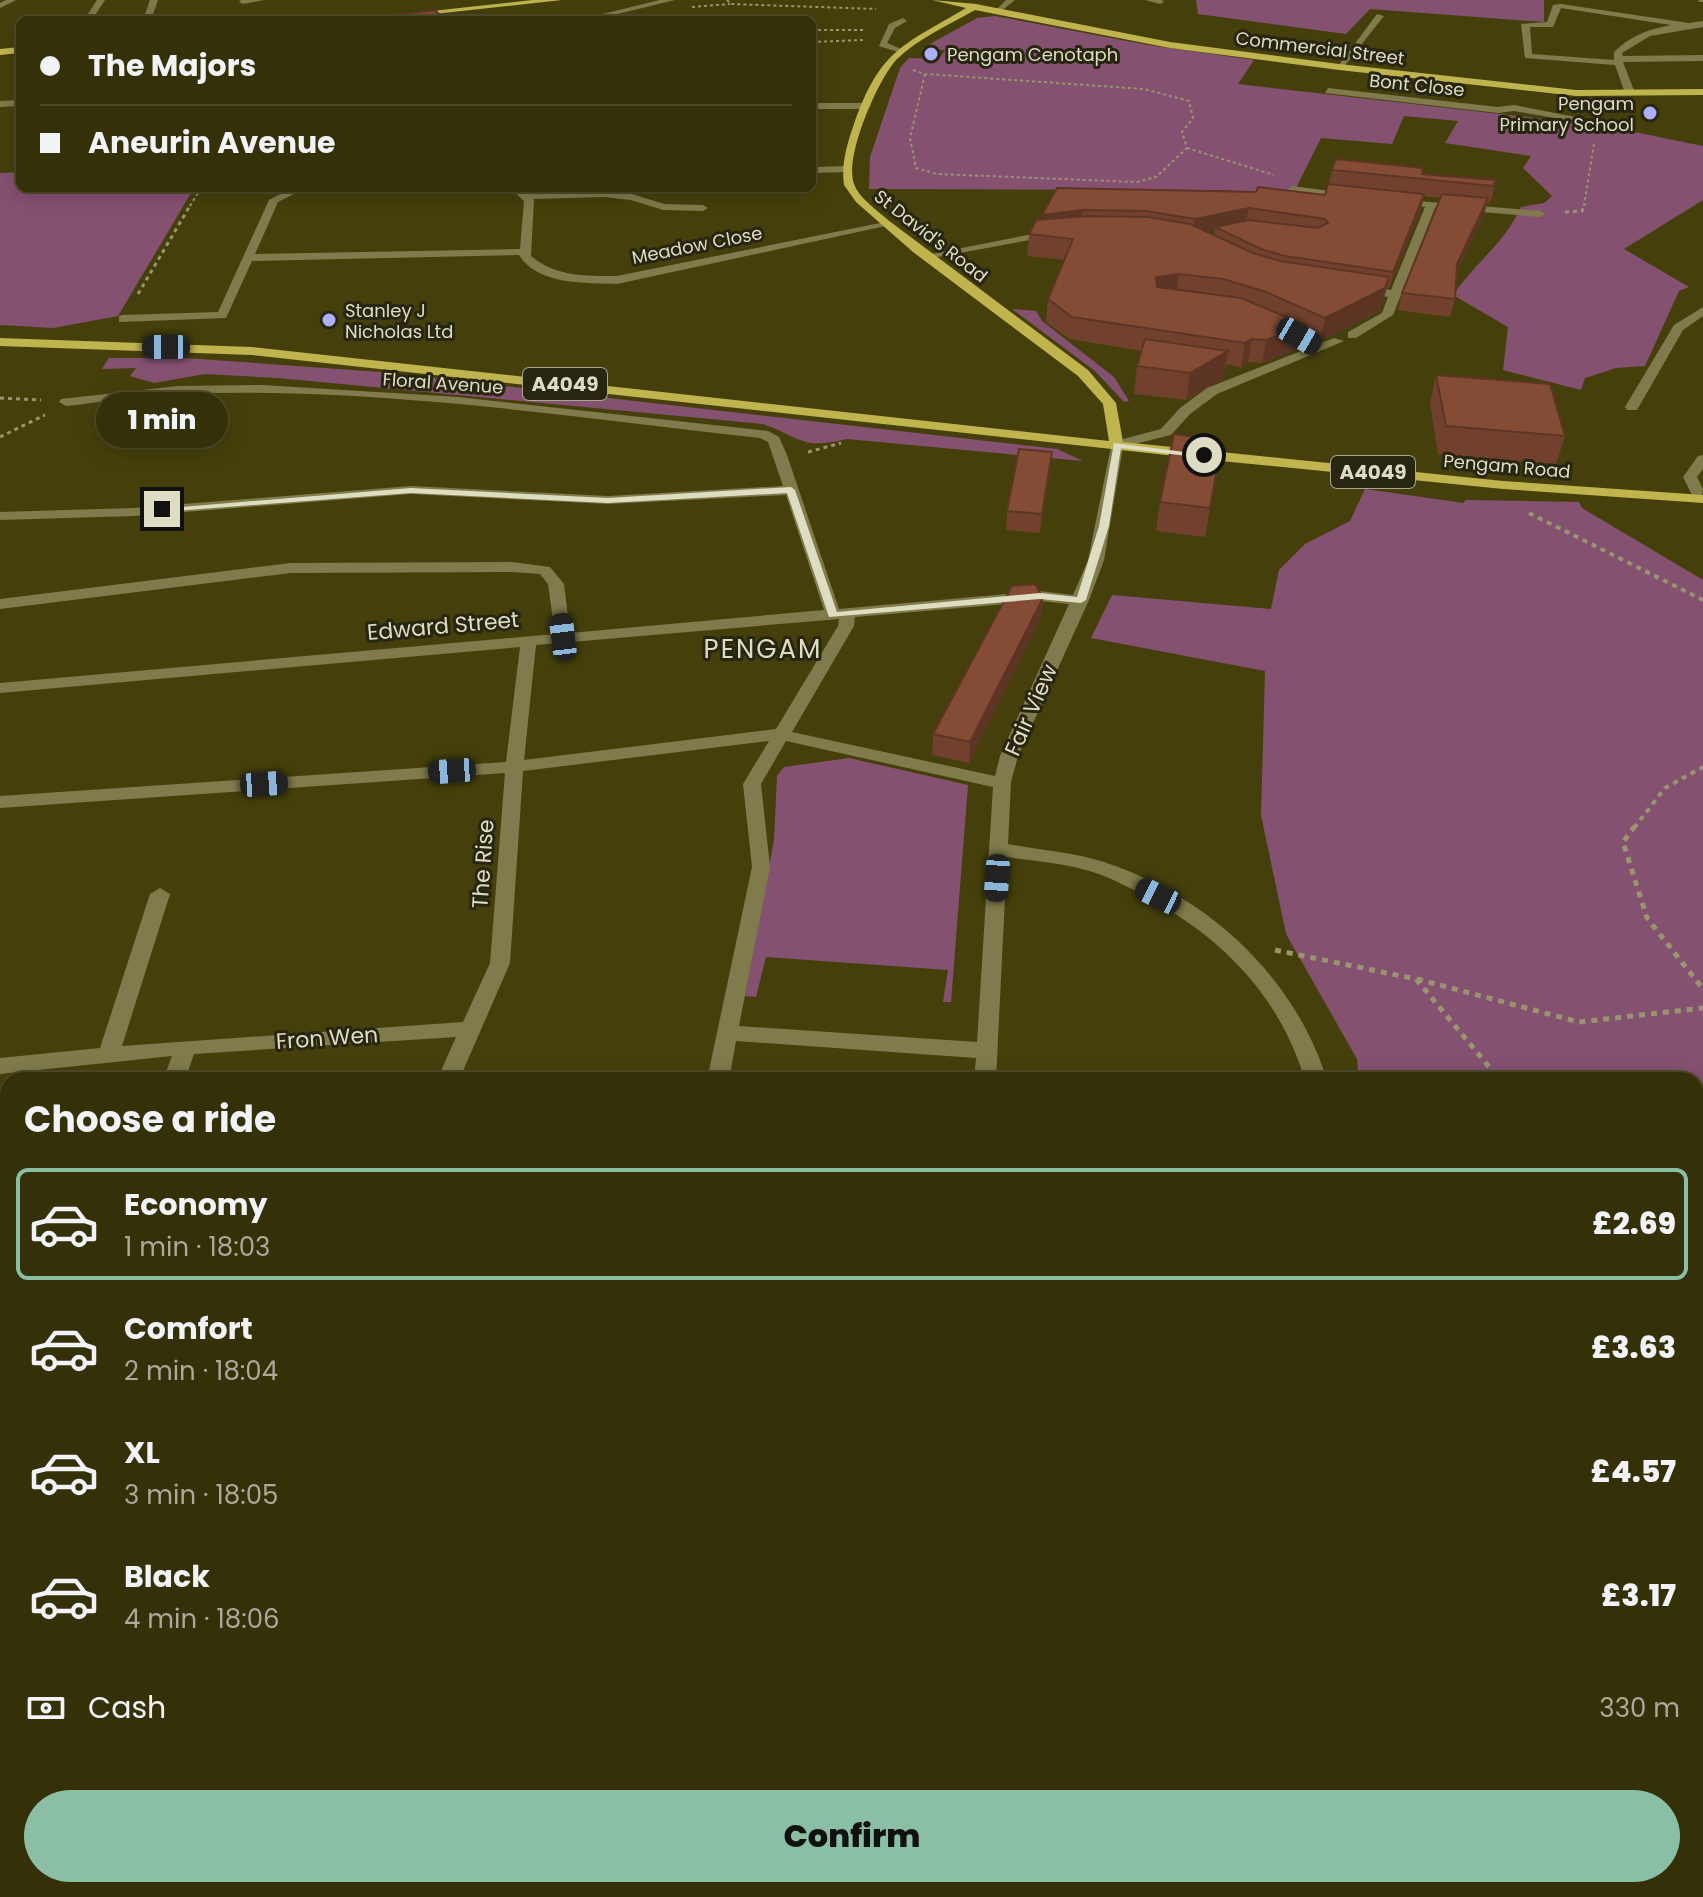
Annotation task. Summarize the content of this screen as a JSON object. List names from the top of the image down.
{
  "streets": {
    "main road": [
      "Commercial Street",
      "St David's Road",
      "A4049",
      "Pengam Road"
    ],
    "street": [
      "Bont Close",
      "Meadow Close",
      "Floral Avenue",
      "Edward Street",
      "Fair View",
      "The Rise",
      "Fron Wen"
    ]
  },
  "crossings": [
    ["St David's Road", "Meadow Close"],
    ["St David's Road", "A4049"],
    ["St David's Road", "Pengam Road"],
    ["St David's Road", "Fair View"],
    ["Floral Avenue", "Edward Street"],
    ["A4049", "Pengam Road"],
    ["A4049", "Fair View"],
    ["Pengam Road", "Fair View"],
    ["Edward Street", "Fair View"],
    ["Edward Street", "The Rise"],
    ["The Rise", "Fron Wen"]
  ],
  "districts": ["PENGAM"],
  "places": ["Pengam Cenotaph", "Pengam Primary School", "Stanley J Nicholas Ltd"],
  "page": {
    "banner": ["The Majors", "Aneurin Avenue"],
    "bubble": "1 min",
    "heading": "Choose a ride",
    "list": [
      {
        "name": "Economy",
        "note": "1 min · 18:03",
        "value": "£2.69"
      },
      {
        "name": "Comfort",
        "note": "2 min · 18:04",
        "value": "£3.63"
      },
      {
        "name": "XL",
        "note": "3 min · 18:05",
        "value": "£4.57"
      },
      {
        "name": "Black",
        "note": "4 min · 18:06",
        "value": "£3.17"
      }
    ],
    "pay": ["Cash", "330 m"],
    "buttons": "Confirm"
  }
}
